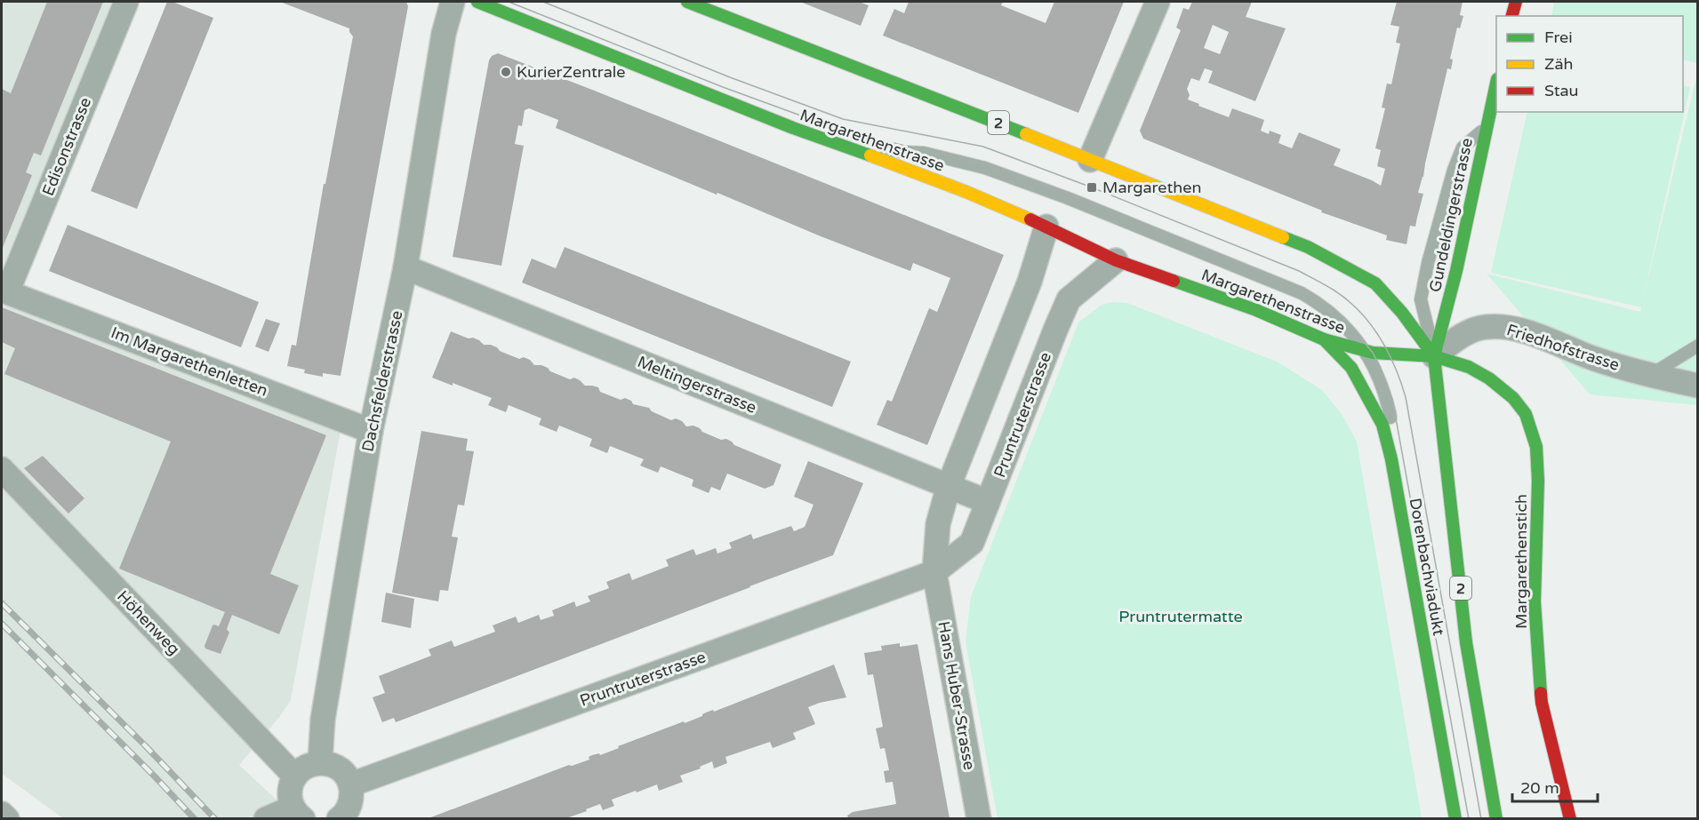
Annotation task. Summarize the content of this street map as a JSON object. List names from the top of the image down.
{
  "streets": {
    "main road": [
      "2",
      "Margarethenstrasse",
      "Gundeldingerstrasse",
      "Margarethenstich",
      "Dorenbachviadukt"
    ],
    "street": [
      "Edisonstrasse",
      "Friedhofstrasse",
      "Im Margarethenletten",
      "Dachsfelderstrasse",
      "Meltingerstrasse",
      "Pruntruterstrasse",
      "Höhenweg",
      "Hans Huber-Strasse"
    ]
  },
  "crossings": [
    ["2", "Margarethenstrasse"],
    ["2", "Gundeldingerstrasse"],
    ["2", "Friedhofstrasse"],
    ["2", "Margarethenstich"],
    ["2", "Dorenbachviadukt"],
    ["Margarethenstrasse", "Gundeldingerstrasse"],
    ["Margarethenstrasse", "Friedhofstrasse"],
    ["Margarethenstrasse", "Pruntruterstrasse"],
    ["Margarethenstrasse", "Margarethenstich"],
    ["Margarethenstrasse", "Dorenbachviadukt"],
    ["Edisonstrasse", "Im Margarethenletten"],
    ["Gundeldingerstrasse", "Friedhofstrasse"],
    ["Gundeldingerstrasse", "Margarethenstich"],
    ["Gundeldingerstrasse", "Dorenbachviadukt"],
    ["Friedhofstrasse", "Margarethenstich"],
    ["Friedhofstrasse", "Dorenbachviadukt"],
    ["Im Margarethenletten", "Dachsfelderstrasse"],
    ["Dachsfelderstrasse", "Meltingerstrasse"],
    ["Meltingerstrasse", "Pruntruterstrasse"],
    ["Pruntruterstrasse", "Hans Huber-Strasse"],
    ["Margarethenstich", "Dorenbachviadukt"]
  ],
  "parks": ["Pruntrutermatte"],
  "places": {
    "other": ["KurierZentrale"],
    "transit": ["Margarethen"]
  },
  "legend": ["Frei", "Zäh", "Stau"],
  "scale_bar": "20 m"
}
